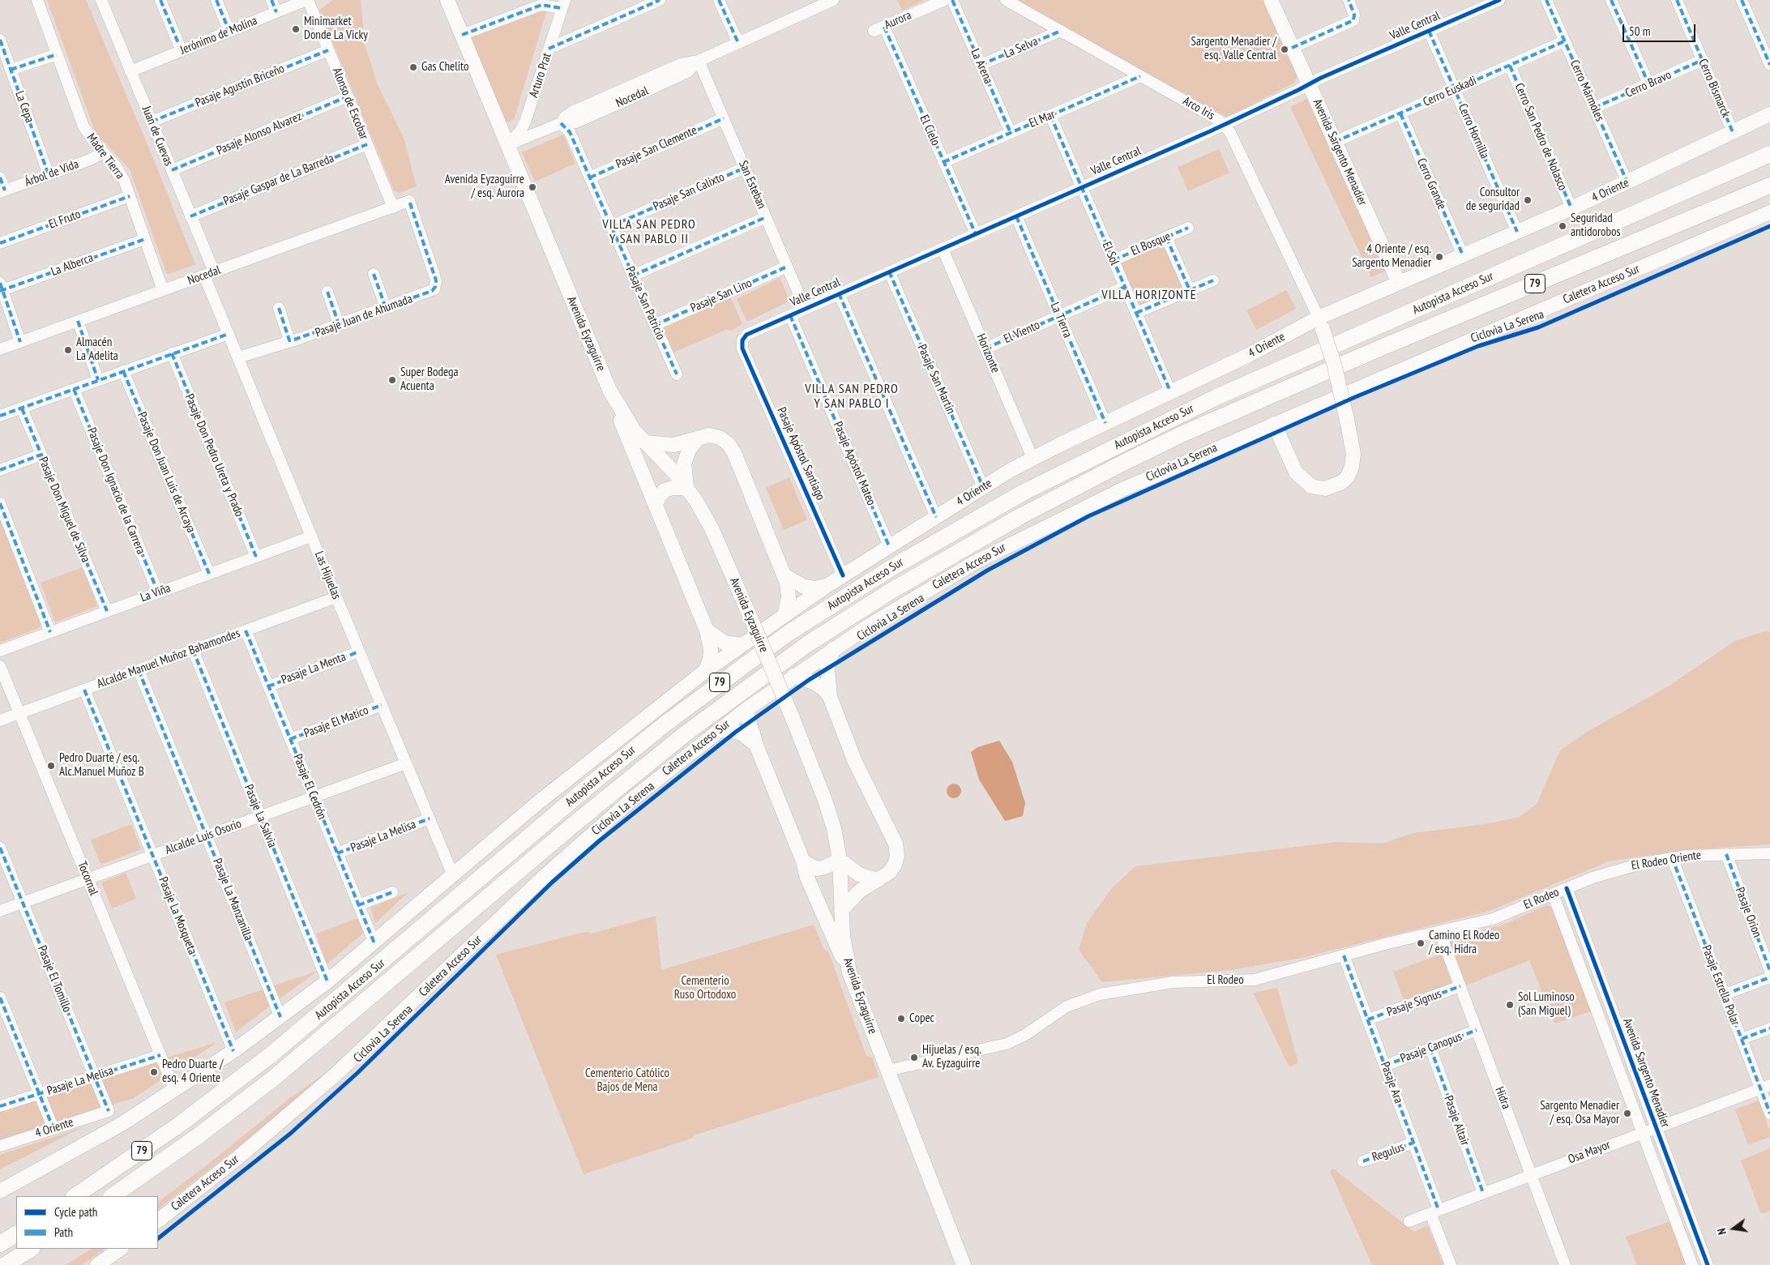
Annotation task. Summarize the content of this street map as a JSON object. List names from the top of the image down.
{
  "streets": {
    "highway": ["79", "Autopista Acceso Sur"],
    "main road": [
      "Avenida Sargento Menadier",
      "4 Oriente",
      "Caletera Acceso Sur",
      "Avenida Eyzaguirre"
    ],
    "street": [
      "Aurora",
      "Valle Central",
      "Jerónimo de Molina",
      "La Selva",
      "La Arena",
      "Arturo Prat",
      "Cerro Bravo",
      "Pasaje Agustín Briceño",
      "Cerro Bismarck",
      "Cerro Mármoles",
      "Cerro Euskadi",
      "Nocedal",
      "Alonso de Escobar",
      "La Cepa",
      "Arco Iris",
      "El Mar",
      "El Cielo",
      "Cerro Hornilla",
      "Pasaje Alonso Alvarez",
      "Juan de Cuevas",
      "Cerro San Pedro de Nolasco",
      "Pasaje San Clemente",
      "Madre Tierra",
      "Árbol de Vida",
      "Pasaje Gaspar de La Barreda",
      "Cerro Grande",
      "San Esteban",
      "Pasaje San Calixto",
      "El Fruto",
      "El Bosque",
      "El Sol",
      "La Alberca",
      "Pasaje San Lino",
      "Pasaje San Patricio",
      "Pasaje Juan de Ahumada",
      "La Tierra",
      "El Viento",
      "Horizonte",
      "Pasaje San Martín",
      "Pasaje Apóstol Santiago",
      "Pasaje Don Pedro Ureta y Prado",
      "Pasaje Apóstol Mateo",
      "Pasaje Don Juan Luis de Arcaya",
      "Pasaje Don Ignacio de la Carrera",
      "Pasaje Don Miguel de Silva",
      "Las Hijuelas",
      "La Viña",
      "Alcalde Manuel Muñoz Bahamondes",
      "Pasaje La Menta",
      "Pasaje El Matico",
      "Pasaje El Cedrón",
      "Pasaje La Salvia",
      "Pasaje La Melisa",
      "Alcalde Luis Osorio",
      "El Rodeo Oriente",
      "Tocornal",
      "El Rodeo",
      "Pasaje La Manzanilla",
      "Pasaje Orion",
      "Pasaje La Mosqueta",
      "Pasaje El Tomillo",
      "Pasaje Estrella Polar",
      "Pasaje Signus",
      "Pasaje Canopus",
      "Pasaje Ara",
      "Hidra",
      "Pasaje Altair",
      "Regulus",
      "Osa Mayor"
    ],
    "cycle path": ["Ciclovìa La Serena"]
  },
  "crossings": [
    ["Aurora", "El Cielo"],
    ["Valle Central", "Arco Iris"],
    ["Valle Central", "El Cielo"],
    ["Valle Central", "Cerro Hornilla"],
    ["Valle Central", "Avenida Sargento Menadier"],
    ["Valle Central", "San Esteban"],
    ["Valle Central", "El Sol"],
    ["Valle Central", "La Tierra"],
    ["Valle Central", "Horizonte"],
    ["Valle Central", "Pasaje San Martín"],
    ["Valle Central", "Pasaje Apóstol Santiago"],
    ["Valle Central", "Pasaje Apóstol Mateo"],
    ["Jerónimo de Molina", "Alonso de Escobar"],
    ["Jerónimo de Molina", "Juan de Cuevas"],
    ["La Selva", "La Arena"],
    ["La Selva", "Arco Iris"],
    ["La Arena", "El Mar"],
    ["Arturo Prat", "Nocedal"],
    ["Arturo Prat", "Avenida Eyzaguirre"],
    ["Cerro Bravo", "Cerro Bismarck"],
    ["Cerro Bravo", "Cerro Mármoles"],
    ["Pasaje Agustín Briceño", "Alonso de Escobar"],
    ["Pasaje Agustín Briceño", "Juan de Cuevas"],
    ["Cerro Bismarck", "4 Oriente"],
    ["Cerro Mármoles", "Cerro Euskadi"],
    ["Cerro Mármoles", "4 Oriente"],
    ["Cerro Euskadi", "Cerro Hornilla"],
    ["Cerro Euskadi", "Cerro San Pedro de Nolasco"],
    ["Cerro Euskadi", "Avenida Sargento Menadier"],
    ["Cerro Euskadi", "Cerro Grande"],
    ["Nocedal", "Alonso de Escobar"],
    ["Nocedal", "Juan de Cuevas"],
    ["Nocedal", "Madre Tierra"],
    ["Nocedal", "San Esteban"],
    ["Nocedal", "Pasaje San Patricio"],
    ["Nocedal", "Pasaje Juan de Ahumada"],
    ["Nocedal", "Avenida Eyzaguirre"],
    ["Nocedal", "Las Hijuelas"],
    ["Alonso de Escobar", "Pasaje Alonso Alvarez"],
    ["Alonso de Escobar", "Pasaje Gaspar de La Barreda"],
    ["La Cepa", "Árbol de Vida"],
    ["Arco Iris", "El Mar"],
    ["Arco Iris", "4 Oriente"],
    ["El Mar", "El Cielo"],
    ["El Mar", "El Sol"],
    ["Cerro Hornilla", "4 Oriente"],
    ["Pasaje Alonso Alvarez", "Juan de Cuevas"],
    ["Juan de Cuevas", "Pasaje Gaspar de La Barreda"],
    ["Juan de Cuevas", "Las Hijuelas"],
    ["Cerro San Pedro de Nolasco", "4 Oriente"],
    ["Pasaje San Clemente", "San Esteban"],
    ["Pasaje San Clemente", "Pasaje San Patricio"],
    ["Avenida Sargento Menadier", "4 Oriente"],
    ["Avenida Sargento Menadier", "El Rodeo Oriente"],
    ["Avenida Sargento Menadier", "El Rodeo"],
    ["Avenida Sargento Menadier", "Osa Mayor"],
    ["Madre Tierra", "Árbol de Vida"],
    ["Madre Tierra", "El Fruto"],
    ["Madre Tierra", "La Alberca"],
    ["Cerro Grande", "4 Oriente"],
    ["San Esteban", "Pasaje San Calixto"],
    ["San Esteban", "Pasaje San Lino"],
    ["4 Oriente", "El Sol"],
    ["4 Oriente", "La Tierra"],
    ["4 Oriente", "Horizonte"],
    ["4 Oriente", "Pasaje San Martín"],
    ["4 Oriente", "Pasaje Apóstol Santiago"],
    ["4 Oriente", "Pasaje Apóstol Mateo"],
    ["4 Oriente", "Pasaje El Tomillo"],
    ["Pasaje San Calixto", "Pasaje San Patricio"],
    ["El Bosque", "El Sol"],
    ["El Sol", "El Viento"],
    ["Pasaje San Lino", "Pasaje San Patricio"],
    ["Pasaje Juan de Ahumada", "Las Hijuelas"],
    ["La Tierra", "El Viento"],
    ["El Viento", "Horizonte"],
    ["Avenida Eyzaguirre", "El Rodeo"],
    ["Pasaje Don Pedro Ureta y Prado", "La Viña"],
    ["Pasaje Don Juan Luis de Arcaya", "La Viña"],
    ["Pasaje Don Ignacio de la Carrera", "La Viña"],
    ["Pasaje Don Miguel de Silva", "La Viña"],
    ["Las Hijuelas", "La Viña"],
    ["Las Hijuelas", "Alcalde Manuel Muñoz Bahamondes"],
    ["Las Hijuelas", "Pasaje La Menta"],
    ["Las Hijuelas", "Pasaje El Matico"],
    ["Las Hijuelas", "Pasaje La Melisa"],
    ["Las Hijuelas", "Alcalde Luis Osorio"],
    ["Alcalde Manuel Muñoz Bahamondes", "Pasaje El Cedrón"],
    ["Alcalde Manuel Muñoz Bahamondes", "Pasaje La Salvia"],
    ["Alcalde Manuel Muñoz Bahamondes", "Tocornal"],
    ["Alcalde Manuel Muñoz Bahamondes", "Pasaje La Manzanilla"],
    ["Alcalde Manuel Muñoz Bahamondes", "Pasaje La Mosqueta"],
    ["Pasaje La Menta", "Pasaje El Cedrón"],
    ["Pasaje El Matico", "Pasaje El Cedrón"],
    ["Pasaje El Cedrón", "Pasaje La Melisa"],
    ["Pasaje El Cedrón", "Alcalde Luis Osorio"],
    ["Pasaje La Salvia", "Alcalde Luis Osorio"],
    ["Pasaje La Melisa", "Tocornal"],
    ["Pasaje La Melisa", "Pasaje El Tomillo"],
    ["Alcalde Luis Osorio", "Tocornal"],
    ["Alcalde Luis Osorio", "Pasaje La Manzanilla"],
    ["Alcalde Luis Osorio", "Pasaje La Mosqueta"],
    ["Alcalde Luis Osorio", "Pasaje El Tomillo"],
    ["El Rodeo Oriente", "El Rodeo"],
    ["El Rodeo Oriente", "Pasaje Orion"],
    ["El Rodeo Oriente", "Pasaje Estrella Polar"],
    ["El Rodeo", "Pasaje Ara"],
    ["El Rodeo", "Hidra"],
    ["Pasaje Estrella Polar", "Osa Mayor"],
    ["Pasaje Signus", "Pasaje Ara"],
    ["Pasaje Signus", "Hidra"],
    ["Pasaje Canopus", "Pasaje Ara"],
    ["Pasaje Canopus", "Hidra"],
    ["Pasaje Canopus", "Pasaje Altair"],
    ["Pasaje Ara", "Regulus"],
    ["Pasaje Ara", "Osa Mayor"],
    ["Hidra", "Osa Mayor"],
    ["Pasaje Altair", "Osa Mayor"]
  ],
  "districts": ["VILLA SAN PEDRO Y SAN PABLO II", "VILLA HORIZONTE", "VILLA SAN PEDRO Y SAN PABLO I"],
  "parks": ["Cementerio Ruso Ortodoxo", "Cementerio Católico Bajos de Mena"],
  "places": [
    "Minimarket Donde La Vicky",
    "Sargento Menadier / esq. Valle Central",
    "Gas Chelito",
    "Avenida Eyzaguirre / esq. Aurora",
    "Consultor de seguridad",
    "Seguridad antidorobos",
    "4 Oriente / esq. Sargento Menadier",
    "Almacén La Adelita",
    "Super Bodega Acuenta",
    "Pedro Duarte / esq. Alc.Manuel Muñoz B",
    "Camino El Rodeo / esq. Hidra",
    "Sol Luminoso (San Miguel)",
    "Copec",
    "Hijuelas / esq. Av. Eyzaguirre",
    "Pedro Duarte / esq. 4 Oriente",
    "Sargento Menadier / esq. Osa Mayor"
  ],
  "legend": ["Cycle path", "Path"],
  "scale_bar": "50 m",
  "north": "left"
}
